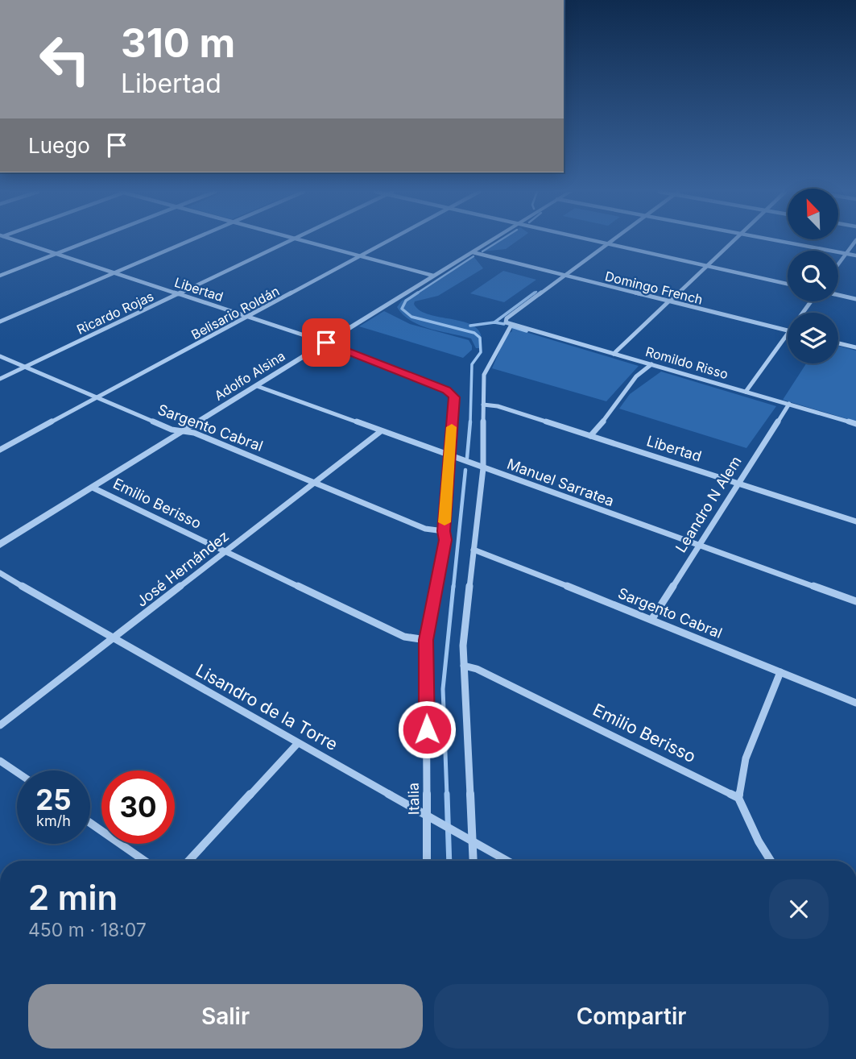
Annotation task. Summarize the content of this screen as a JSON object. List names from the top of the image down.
{
  "streets": {
    "street": [
      "Domingo French",
      "Libertad",
      "Ricardo Rojas",
      "Belisario Roldán",
      "Romildo Risso",
      "Adolfo Alsina",
      "Sargento Cabral",
      "Manuel Sarratea",
      "Emilio Berisso",
      "Leandro N Alem",
      "José Hernández",
      "Lisandro de la Torre",
      "Italia"
    ]
  },
  "crossings": [
    ["Domingo French", "Adolfo Alsina"],
    ["Libertad", "Ricardo Rojas"],
    ["Libertad", "Belisario Roldán"],
    ["Libertad", "Adolfo Alsina"],
    ["Libertad", "Leandro N Alem"],
    ["Libertad", "Italia"],
    ["Ricardo Rojas", "Sargento Cabral"],
    ["Belisario Roldán", "Sargento Cabral"],
    ["Romildo Risso", "Leandro N Alem"],
    ["Adolfo Alsina", "Sargento Cabral"],
    ["Adolfo Alsina", "Manuel Sarratea"],
    ["Adolfo Alsina", "Emilio Berisso"],
    ["Sargento Cabral", "Leandro N Alem"],
    ["Sargento Cabral", "José Hernández"],
    ["Sargento Cabral", "Italia"],
    ["Manuel Sarratea", "Leandro N Alem"],
    ["Manuel Sarratea", "José Hernández"],
    ["Manuel Sarratea", "Italia"],
    ["Emilio Berisso", "José Hernández"],
    ["Emilio Berisso", "Italia"],
    ["José Hernández", "Lisandro de la Torre"],
    ["Lisandro de la Torre", "Italia"]
  ],
  "north": "top left",
  "page": {
    "turn": ["310 m", "Libertad"],
    "then": "Luego",
    "speed": "25 km/h",
    "limit": "30",
    "heading": ["2 min", "450 m · 18:07"],
    "buttons": ["Salir", "Compartir"]
  }
}
